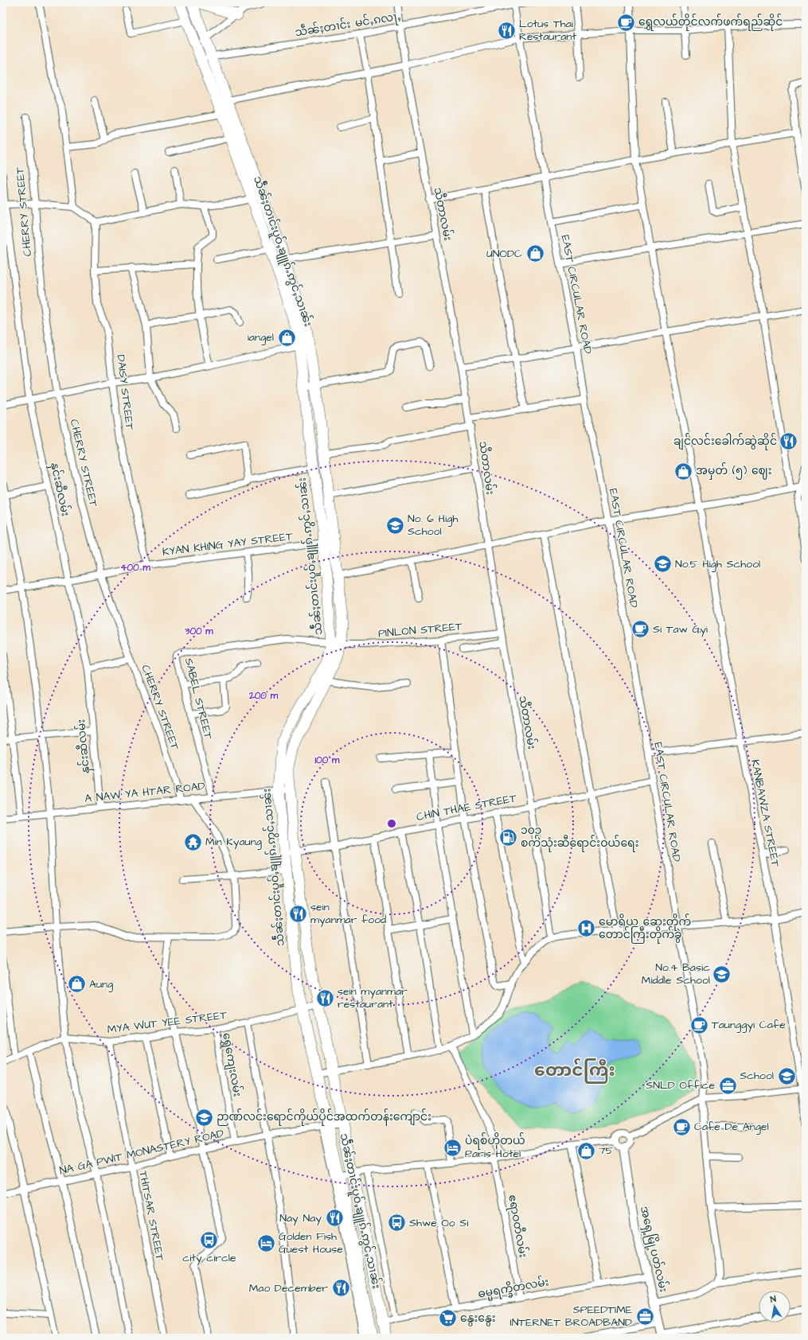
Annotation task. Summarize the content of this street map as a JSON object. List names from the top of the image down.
{
  "streets": {
    "highway": ["သဵႅၼ်ႈတၢင်းပူဝ်ႇၶျူၵ်ႉဢွင်ႇသၢၼ်း"],
    "street": [
      "သဵၼ်ႈတၢင်း မင်ႇၵလႃႇ",
      "CHERRY STREET",
      "သီတာလမ်း",
      "EAST CIRCULAR ROAD",
      "DAISY STREET",
      "နှင်းဆီလမ်း",
      "KYAN KHING YAY STREET",
      "PINLON STREET",
      "SABEL STREET",
      "A NAW YA HTAR ROAD",
      "CHIN THAE STREET",
      "KANBAWZA STREET",
      "MYA WUT YEE STREET",
      "ရွှေကျေးလမ်း",
      "NA GA PWIT MONASTERY ROAD",
      "THITSAR STREET",
      "ဧရာဝတီလမ်း",
      "အရှေ့မြို့ပတ်လမ်း",
      "ဓမ္မရက္ခိတလမ်း"
    ]
  },
  "crossings": [
    ["သဵၼ်ႈတၢင်း မင်ႇၵလႃႇ", "သီတာလမ်း"],
    ["သဵၼ်ႈတၢင်း မင်ႇၵလႃႇ", "သဵႅၼ်ႈတၢင်းပူဝ်ႇၶျူၵ်ႉဢွင်ႇသၢၼ်း"],
    ["သဵၼ်ႈတၢင်း မင်ႇၵလႃႇ", "EAST CIRCULAR ROAD"],
    ["CHERRY STREET", "KYAN KHING YAY STREET"],
    ["CHERRY STREET", "A NAW YA HTAR ROAD"],
    ["သီတာလမ်း", "PINLON STREET"],
    ["သီတာလမ်း", "CHIN THAE STREET"],
    ["သဵႅၼ်ႈတၢင်းပူဝ်ႇၶျူၵ်ႉဢွင်ႇသၢၼ်း", "KYAN KHING YAY STREET"],
    ["သဵႅၼ်ႈတၢင်းပူဝ်ႇၶျူၵ်ႉဢွင်ႇသၢၼ်း", "PINLON STREET"],
    ["သဵႅၼ်ႈတၢင်းပူဝ်ႇၶျူၵ်ႉဢွင်ႇသၢၼ်း", "SABEL STREET"],
    ["သဵႅၼ်ႈတၢင်းပူဝ်ႇၶျူၵ်ႉဢွင်ႇသၢၼ်း", "A NAW YA HTAR ROAD"],
    ["သဵႅၼ်ႈတၢင်းပူဝ်ႇၶျူၵ်ႉဢွင်ႇသၢၼ်း", "CHIN THAE STREET"],
    ["သဵႅၼ်ႈတၢင်းပူဝ်ႇၶျူၵ်ႉဢွင်ႇသၢၼ်း", "MYA WUT YEE STREET"],
    ["သဵႅၼ်ႈတၢင်းပူဝ်ႇၶျူၵ်ႉဢွင်ႇသၢၼ်း", "NA GA PWIT MONASTERY ROAD"],
    ["သဵႅၼ်ႈတၢင်းပူဝ်ႇၶျူၵ်ႉဢွင်ႇသၢၼ်း", "ဓမ္မရက္ခိတလမ်း"],
    ["EAST CIRCULAR ROAD", "CHIN THAE STREET"],
    ["DAISY STREET", "KYAN KHING YAY STREET"],
    ["နှင်းဆီလမ်း", "KYAN KHING YAY STREET"],
    ["နှင်းဆီလမ်း", "A NAW YA HTAR ROAD"],
    ["PINLON STREET", "SABEL STREET"],
    ["SABEL STREET", "A NAW YA HTAR ROAD"],
    ["MYA WUT YEE STREET", "ရွှေကျေးလမ်း"],
    ["MYA WUT YEE STREET", "THITSAR STREET"],
    ["ရွှေကျေးလမ်း", "NA GA PWIT MONASTERY ROAD"],
    ["NA GA PWIT MONASTERY ROAD", "THITSAR STREET"],
    ["ဧရာဝတီလမ်း", "ဓမ္မရက္ခိတလမ်း"],
    ["အရှေ့မြို့ပတ်လမ်း", "ဓမ္မရက္ခိတလမ်း"]
  ],
  "districts": ["တောင်ကြီး"],
  "places": {
    "cafe": [
      "ရွှေလယ်တိုင်လက်ဖက်ရည်ဆိုင်",
      "Si Taw Gyi",
      "Taunggyi Cafe",
      "Cafe De Angel"
    ],
    "restaurant": [
      "Lotus Thai Restaurant",
      "ချင်လင်းခေါက်ဆွဲဆိုင်",
      "sein myanmar food",
      "sein myanmar restaurant",
      "Nay Nay",
      "Mao December"
    ],
    "shop": [
      "UNODC",
      "iangel",
      "အမှတ် (၅) ဈေး",
      "Aung",
      "75"
    ],
    "school or university": [
      "No. 6 High School",
      "No.5 High School",
      "No.4 Basic Middle School",
      "School",
      "ဉာဏ်လင်းရောင်ကိုယ်ပိုင်အထက်တန်း‌ကျောင်း"
    ],
    "fuel station": ["၁၀၃ စက်သုံးဆီရောင်းဝယ်ရေး"],
    "temple": ["Min Kyaung"],
    "hospital": ["မောရိယ ဆေးတိုက် တောင်ကြီးတိုက်ခွဲ"],
    "office": ["SNLD Office", "SPEEDTIME INTERNET BROADBAND"],
    "hotel": ["ပဲရစ်ဟိုတယ် Paris Hotel", "Golden Fish Guest House"],
    "bus stop": ["Shwe Oo Si", "city circle"],
    "supermarket": ["နွေးနွေး"]
  },
  "north": "top",
  "rings": [
    "400 m",
    "300 m",
    "200 m",
    "100 m"
  ]
}
